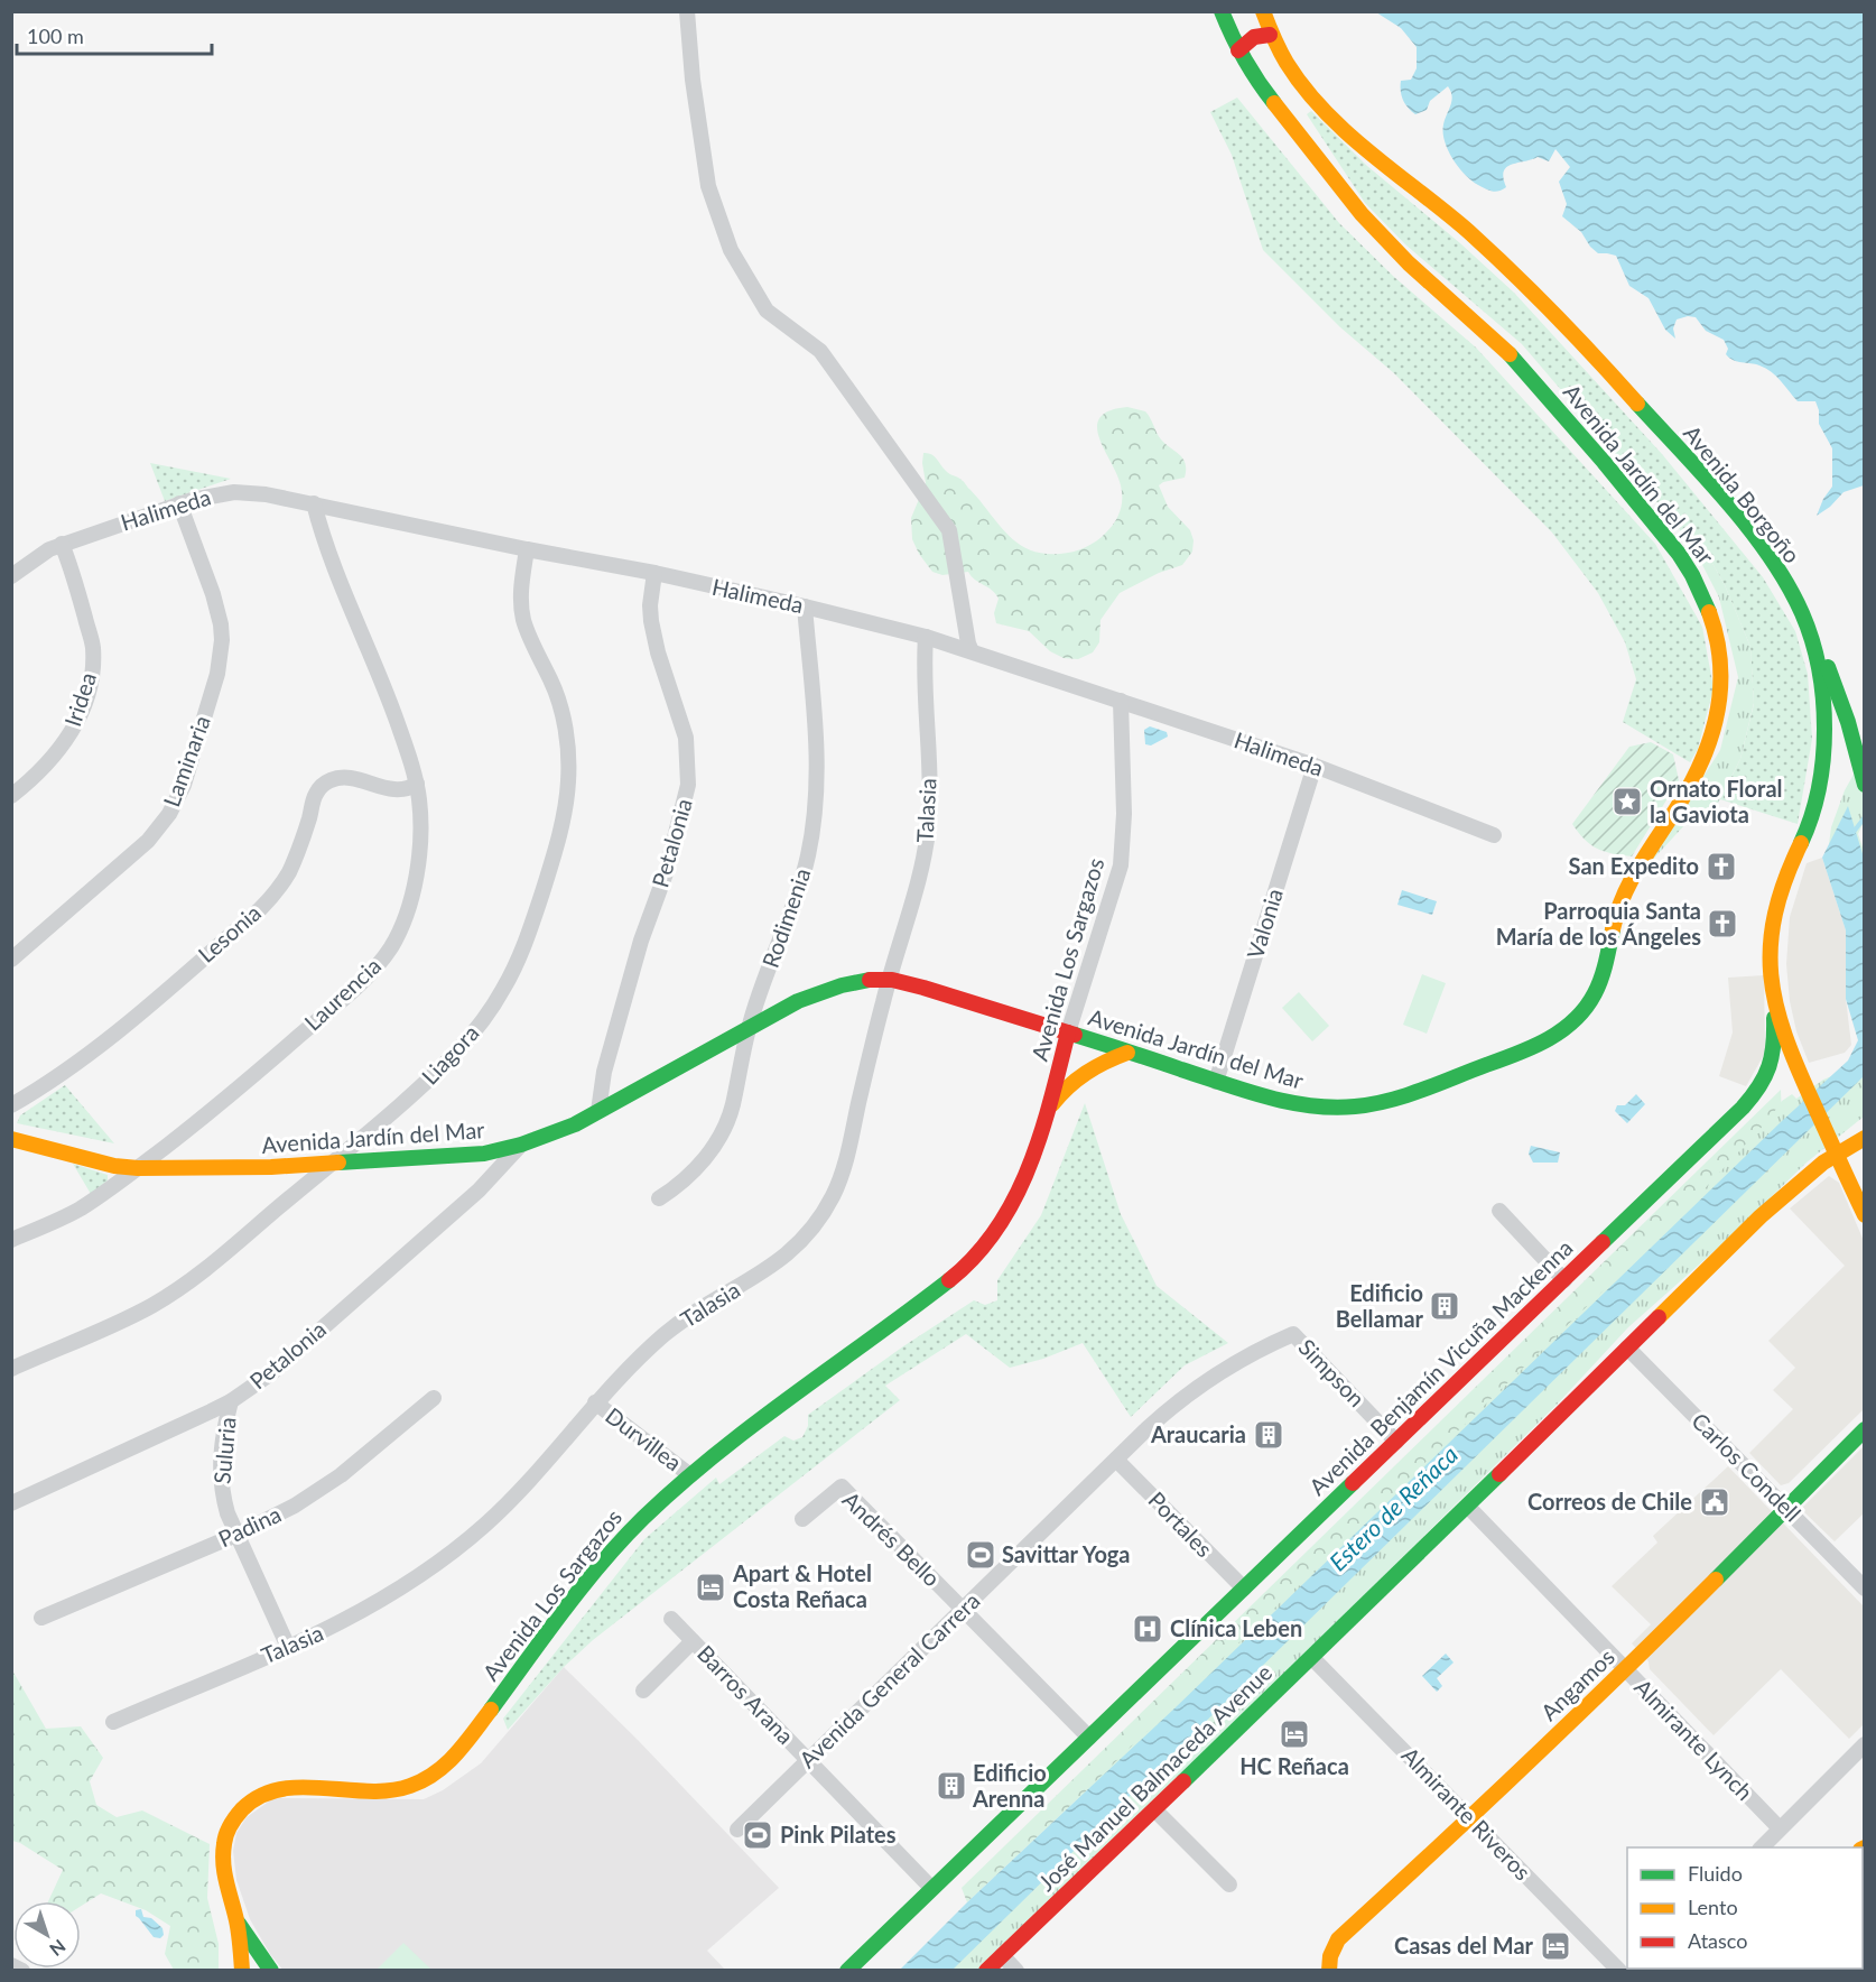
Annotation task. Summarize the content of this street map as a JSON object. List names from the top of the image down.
{
  "streets": {
    "main road": [
      "Avenida Jardín del Mar",
      "Avenida Borgoño",
      "Avenida Los Sargazos",
      "Avenida Benjamín Vicuña Mackenna",
      "Angamos",
      "José Manuel Balmaceda Avenue"
    ],
    "street": [
      "Halimeda",
      "Iridea",
      "Laminaria",
      "Talasia",
      "Petalonia",
      "Rodimenia",
      "Valonia",
      "Lesonia",
      "Laurencia",
      "Liagora",
      "Simpson",
      "Durvillea",
      "Suluria",
      "Carlos Condell",
      "Portales",
      "Padina",
      "Andrés Bello",
      "Avenida General Carrera",
      "Barros Arana",
      "Almirante Lynch",
      "Almirante Riveros"
    ]
  },
  "crossings": [
    ["Avenida Jardín del Mar", "Talasia"],
    ["Avenida Jardín del Mar", "Petalonia"],
    ["Avenida Jardín del Mar", "Rodimenia"],
    ["Avenida Jardín del Mar", "Valonia"],
    ["Avenida Jardín del Mar", "Avenida Los Sargazos"],
    ["Avenida Jardín del Mar", "Laurencia"],
    ["Avenida Jardín del Mar", "Liagora"],
    ["Avenida Borgoño", "Avenida Benjamín Vicuña Mackenna"],
    ["Avenida Borgoño", "José Manuel Balmaceda Avenue"],
    ["Halimeda", "Iridea"],
    ["Halimeda", "Laminaria"],
    ["Halimeda", "Talasia"],
    ["Halimeda", "Petalonia"],
    ["Halimeda", "Rodimenia"],
    ["Halimeda", "Valonia"],
    ["Halimeda", "Avenida Los Sargazos"],
    ["Halimeda", "Laurencia"],
    ["Halimeda", "Liagora"],
    ["Talasia", "Durvillea"],
    ["Talasia", "Suluria"],
    ["Petalonia", "Suluria"],
    ["Lesonia", "Laurencia"],
    ["Avenida Los Sargazos", "Durvillea"],
    ["Avenida Benjamín Vicuña Mackenna", "Simpson"],
    ["Avenida Benjamín Vicuña Mackenna", "Portales"],
    ["Avenida Benjamín Vicuña Mackenna", "Andrés Bello"],
    ["Avenida Benjamín Vicuña Mackenna", "Barros Arana"],
    ["Simpson", "Avenida General Carrera"],
    ["Suluria", "Padina"],
    ["Carlos Condell", "Angamos"],
    ["Carlos Condell", "José Manuel Balmaceda Avenue"],
    ["Portales", "Avenida General Carrera"],
    ["Andrés Bello", "Avenida General Carrera"],
    ["Avenida General Carrera", "Barros Arana"],
    ["Angamos", "Almirante Lynch"],
    ["Angamos", "Almirante Riveros"],
    ["Almirante Lynch", "José Manuel Balmaceda Avenue"],
    ["José Manuel Balmaceda Avenue", "Almirante Riveros"]
  ],
  "water": ["Estero de Reñaca"],
  "places": {
    "place": ["Ornato Floral la Gaviota"],
    "church": ["San Expedito", "Parroquia Santa María de los Ángeles"],
    "building": ["Edificio Bellamar", "Araucaria", "Edificio Arenna"],
    "public building": ["Correos de Chile"],
    "sports": ["Savittar Yoga", "Pink Pilates"],
    "hotel": ["Apart & Hotel Costa Reñaca", "HC Reñaca", "Casas del Mar"],
    "hospital": ["Clínica Leben"]
  },
  "legend": ["Fluido", "Lento", "Atasco"],
  "scale_bar": "100 m",
  "north": "bottom right"
}
